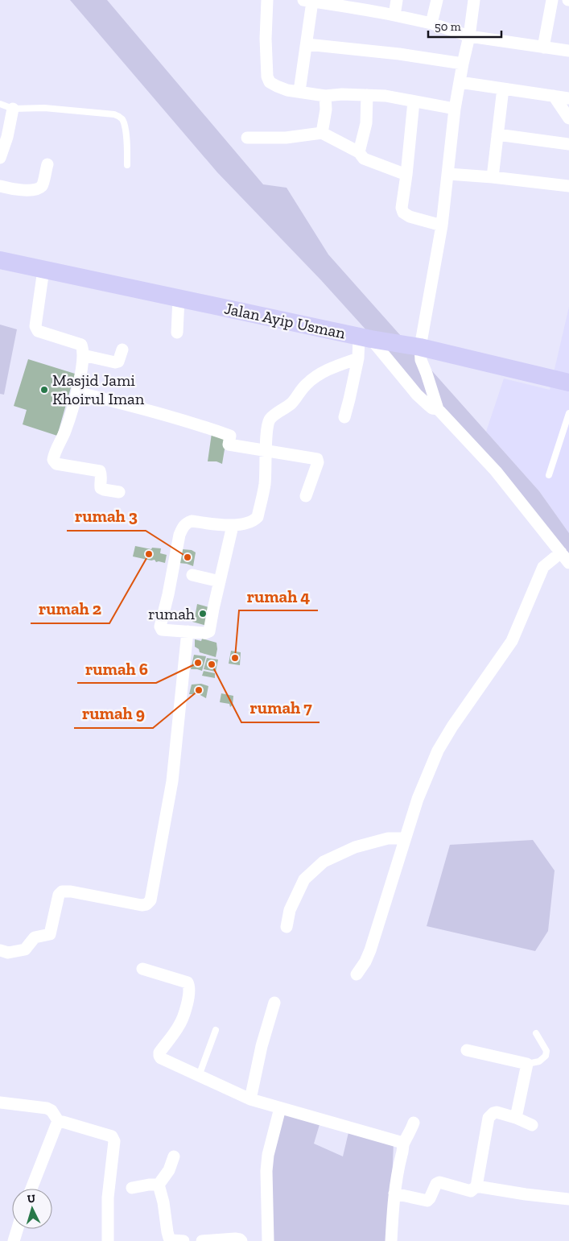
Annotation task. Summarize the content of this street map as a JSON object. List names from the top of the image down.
{
  "streets": {
    "main road": ["Jalan Ayip Usman"]
  },
  "places": [
    "Masjid Jami Khoirul Iman",
    "rumah 2",
    "rumah 3",
    "rumah",
    "rumah 4",
    "rumah 6",
    "rumah 7",
    "rumah 9"
  ],
  "scale_bar": "50 m",
  "north": "top"
}
